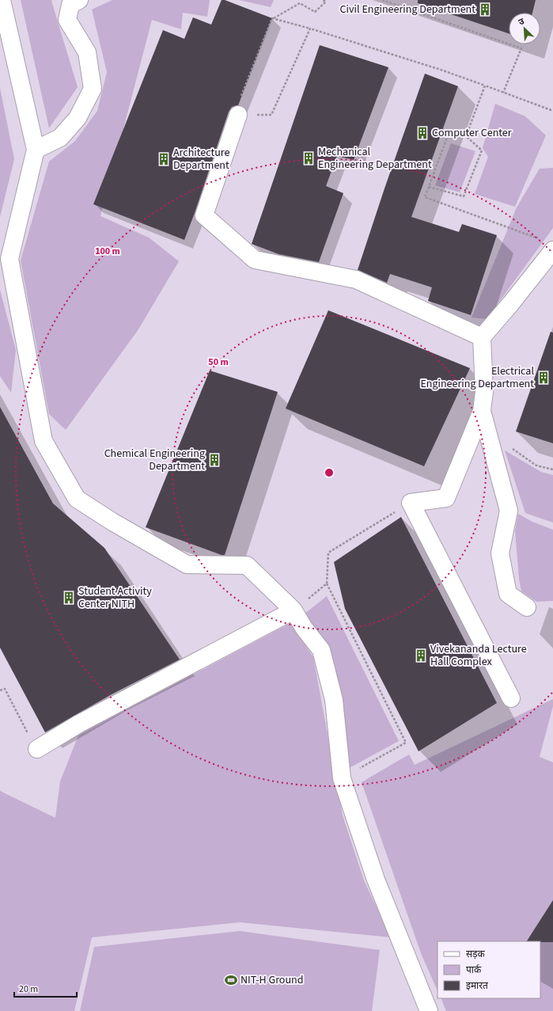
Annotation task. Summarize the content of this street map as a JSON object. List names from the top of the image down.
{
  "places": {
    "building": [
      "Civil Engineering Department",
      "Computer Center",
      "Mechanical Engineering Department",
      "Architecture Department",
      "Electrical Engineering Department",
      "Chemical Engineering Department",
      "Student Activity Center NITH",
      "Vivekananda Lecture Hall Complex"
    ],
    "sports": ["NIT-H Ground"]
  },
  "legend": ["सड़क", "पार्क", "इमारत"],
  "scale_bar": "20 m",
  "north": "top left",
  "rings": ["100 m", "50 m"]
}
